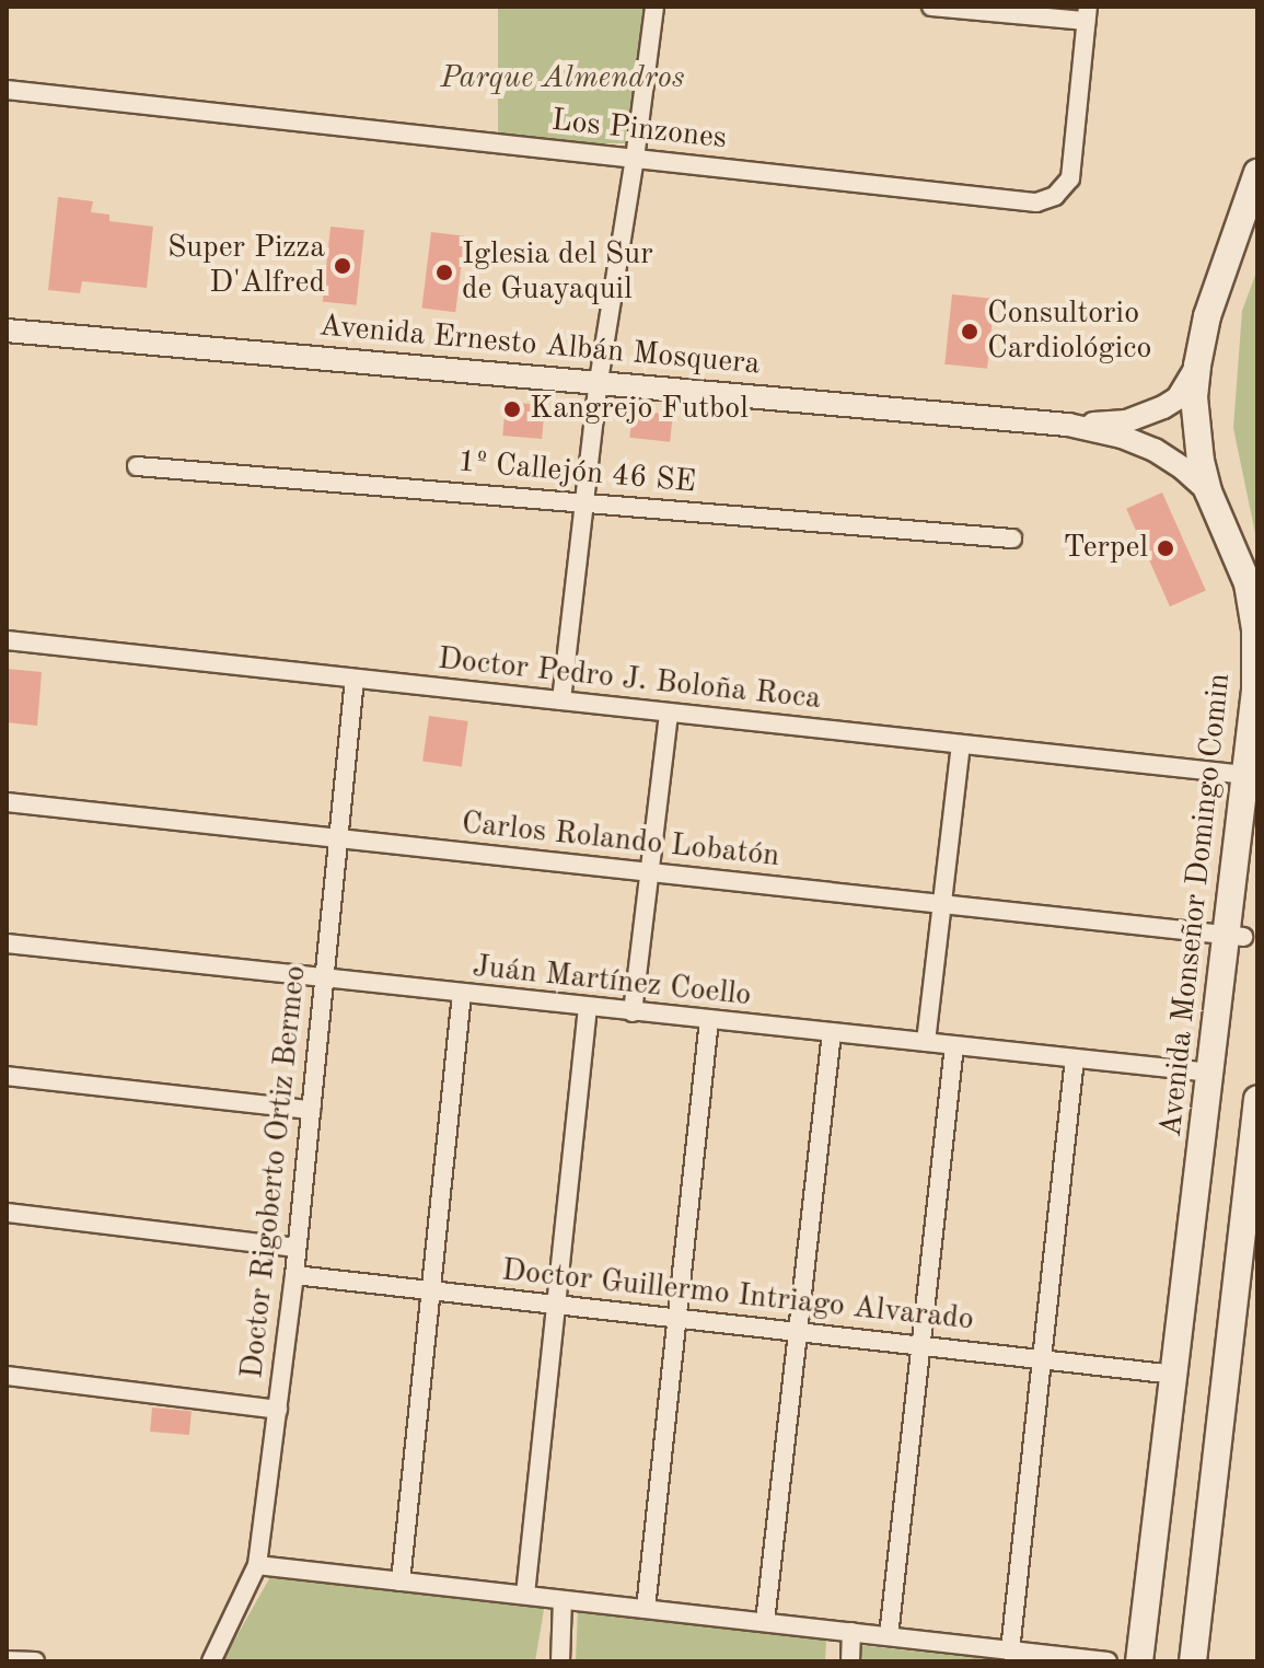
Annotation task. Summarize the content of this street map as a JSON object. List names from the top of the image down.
{
  "streets": {
    "main road": ["Avenida Monseñor Domingo Comin"],
    "street": [
      "Los Pinzones",
      "Avenida Ernesto Albán Mosquera",
      "1º Callejón 46 SE",
      "Doctor Pedro J. Boloña Roca",
      "Carlos Rolando Lobatón",
      "Juán Martínez Coello",
      "Doctor Rigoberto Ortiz Bermeo",
      "Doctor Guillermo Intriago Alvarado"
    ]
  },
  "crossings": [
    ["Avenida Ernesto Albán Mosquera", "Avenida Monseñor Domingo Comin"],
    ["Doctor Pedro J. Boloña Roca", "Avenida Monseñor Domingo Comin"],
    ["Doctor Pedro J. Boloña Roca", "Doctor Rigoberto Ortiz Bermeo"],
    ["Carlos Rolando Lobatón", "Avenida Monseñor Domingo Comin"],
    ["Carlos Rolando Lobatón", "Doctor Rigoberto Ortiz Bermeo"],
    ["Avenida Monseñor Domingo Comin", "Juán Martínez Coello"],
    ["Avenida Monseñor Domingo Comin", "Doctor Guillermo Intriago Alvarado"],
    ["Juán Martínez Coello", "Doctor Rigoberto Ortiz Bermeo"],
    ["Doctor Rigoberto Ortiz Bermeo", "Doctor Guillermo Intriago Alvarado"]
  ],
  "parks": ["Parque Almendros"],
  "places": [
    "Super Pizza D'Alfred",
    "Iglesia del Sur de Guayaquil",
    "Consultorio Cardiológico",
    "Kangrejo Futbol",
    "Terpel"
  ]
}
